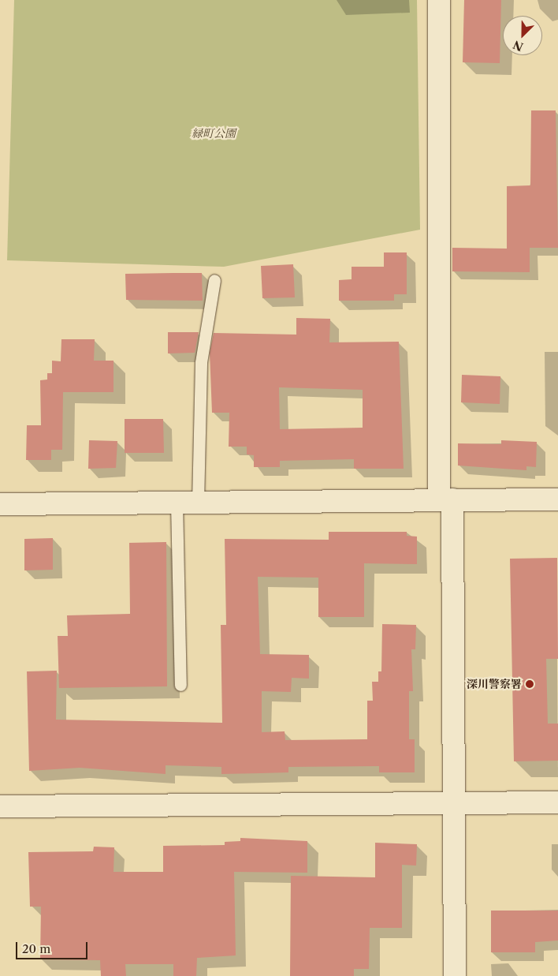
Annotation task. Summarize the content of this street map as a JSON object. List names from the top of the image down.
{
  "parks": ["緑町公園"],
  "places": ["深川警察署"],
  "scale_bar": "20 m",
  "north": "bottom left"
}
